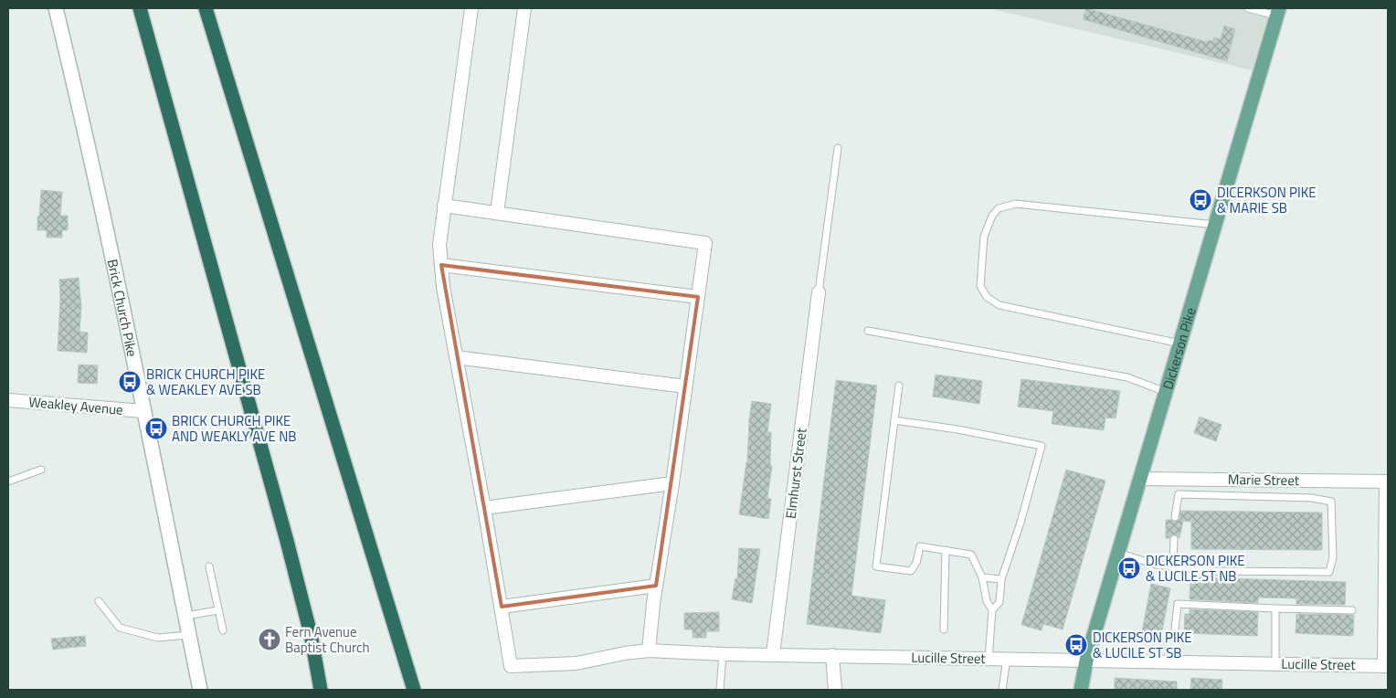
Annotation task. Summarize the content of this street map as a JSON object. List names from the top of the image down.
{
  "streets": {
    "main road": ["Dickerson Pike"],
    "street": [
      "Brick Church Pike",
      "Weakley Avenue",
      "Elmhurst Street",
      "Marie Street",
      "Lucille Street"
    ]
  },
  "crossings": [
    ["Brick Church Pike", "Weakley Avenue"],
    ["Dickerson Pike", "Marie Street"],
    ["Dickerson Pike", "Lucille Street"],
    ["Elmhurst Street", "Lucille Street"]
  ],
  "places": {
    "bus stop": [
      "DICERKSON PIKE & MARIE SB",
      "BRICK CHURCH PIKE & WEAKLEY AVE SB",
      "BRICK CHURCH PIKE AND WEAKLY AVE NB",
      "DICKERSON PIKE & LUCILE ST NB",
      "DICKERSON PIKE & LUCILE ST SB"
    ],
    "church": ["Fern Avenue Baptist Church"]
  }
}
